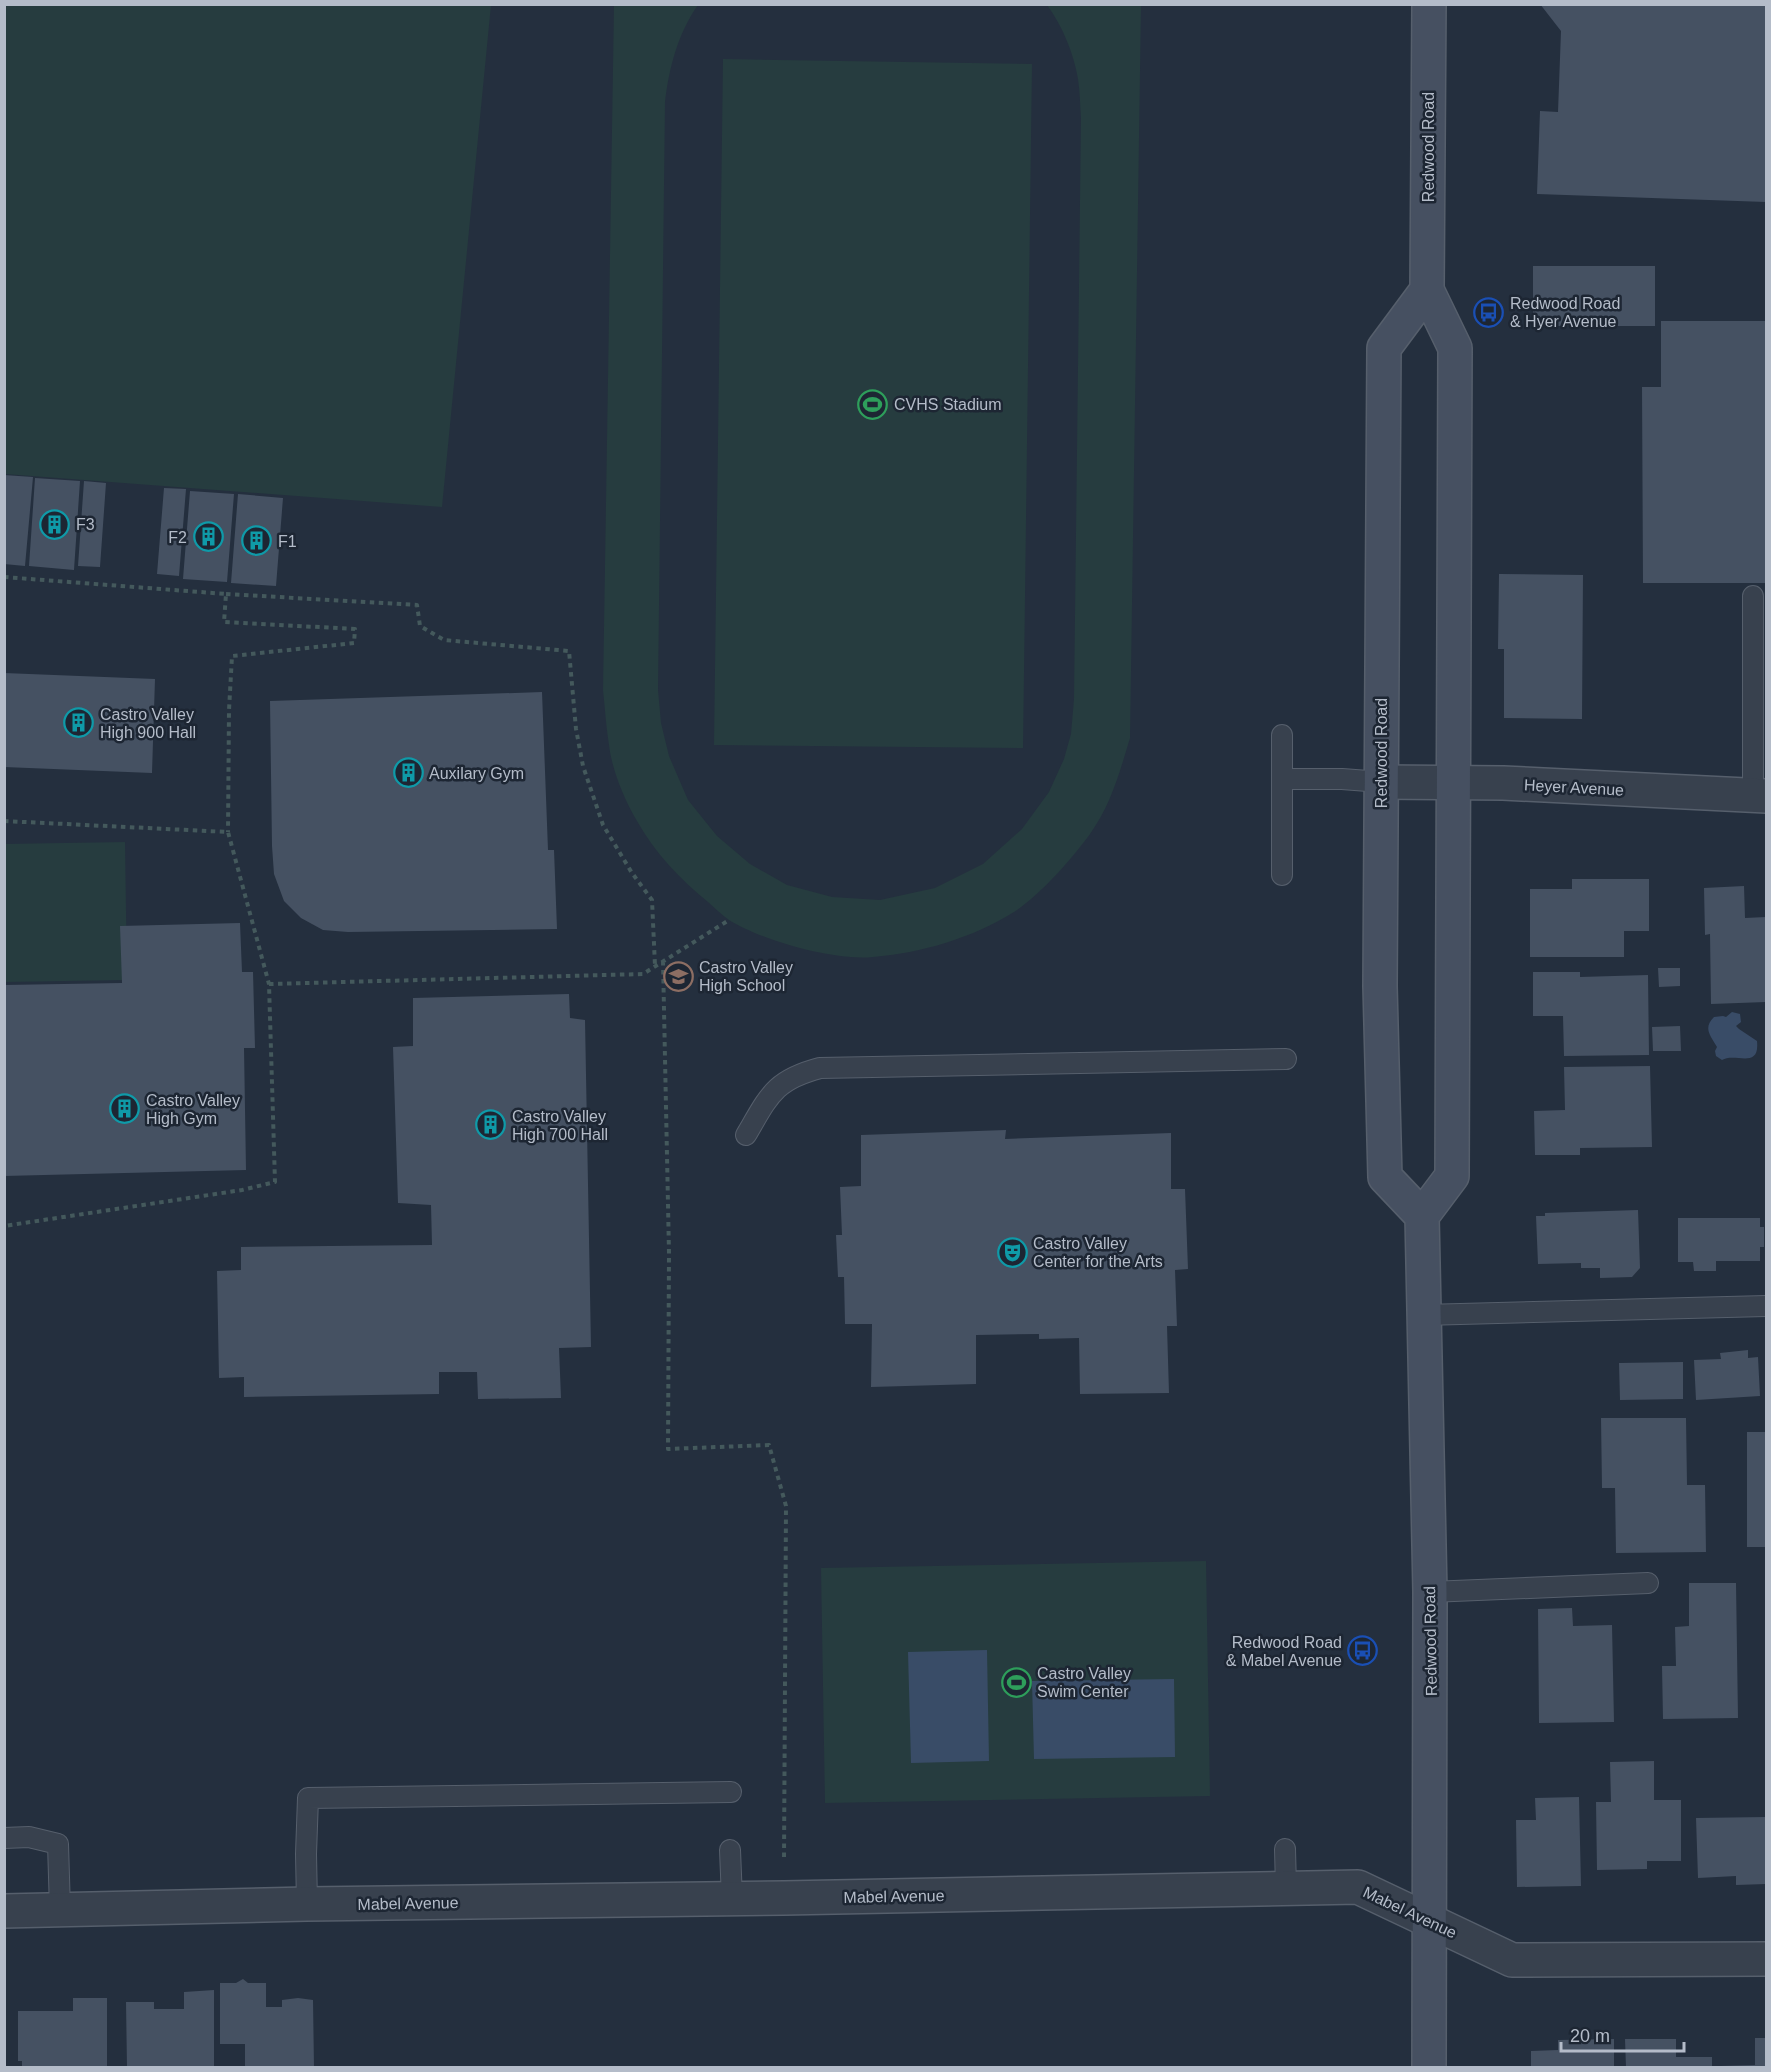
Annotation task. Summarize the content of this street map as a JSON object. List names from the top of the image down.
{
  "streets": {
    "main road": ["Redwood Road"],
    "street": ["Heyer Avenue", "Mabel Avenue"]
  },
  "crossings": [
    ["Redwood Road", "Heyer Avenue"],
    ["Redwood Road", "Mabel Avenue"]
  ],
  "places": {
    "bus stop": ["Redwood Road & Hyer Avenue", "Redwood Road & Mabel Avenue"],
    "sports": ["CVHS Stadium", "Castro Valley Swim Center"],
    "building": [
      "F3",
      "F2",
      "F1",
      "Castro Valley High 900 Hall",
      "Auxilary Gym",
      "Castro Valley High Gym",
      "Castro Valley High 700 Hall"
    ],
    "school or university": ["Castro Valley High School"],
    "theatre": ["Castro Valley Center for the Arts"]
  },
  "scale_bar": "20 m"
}
